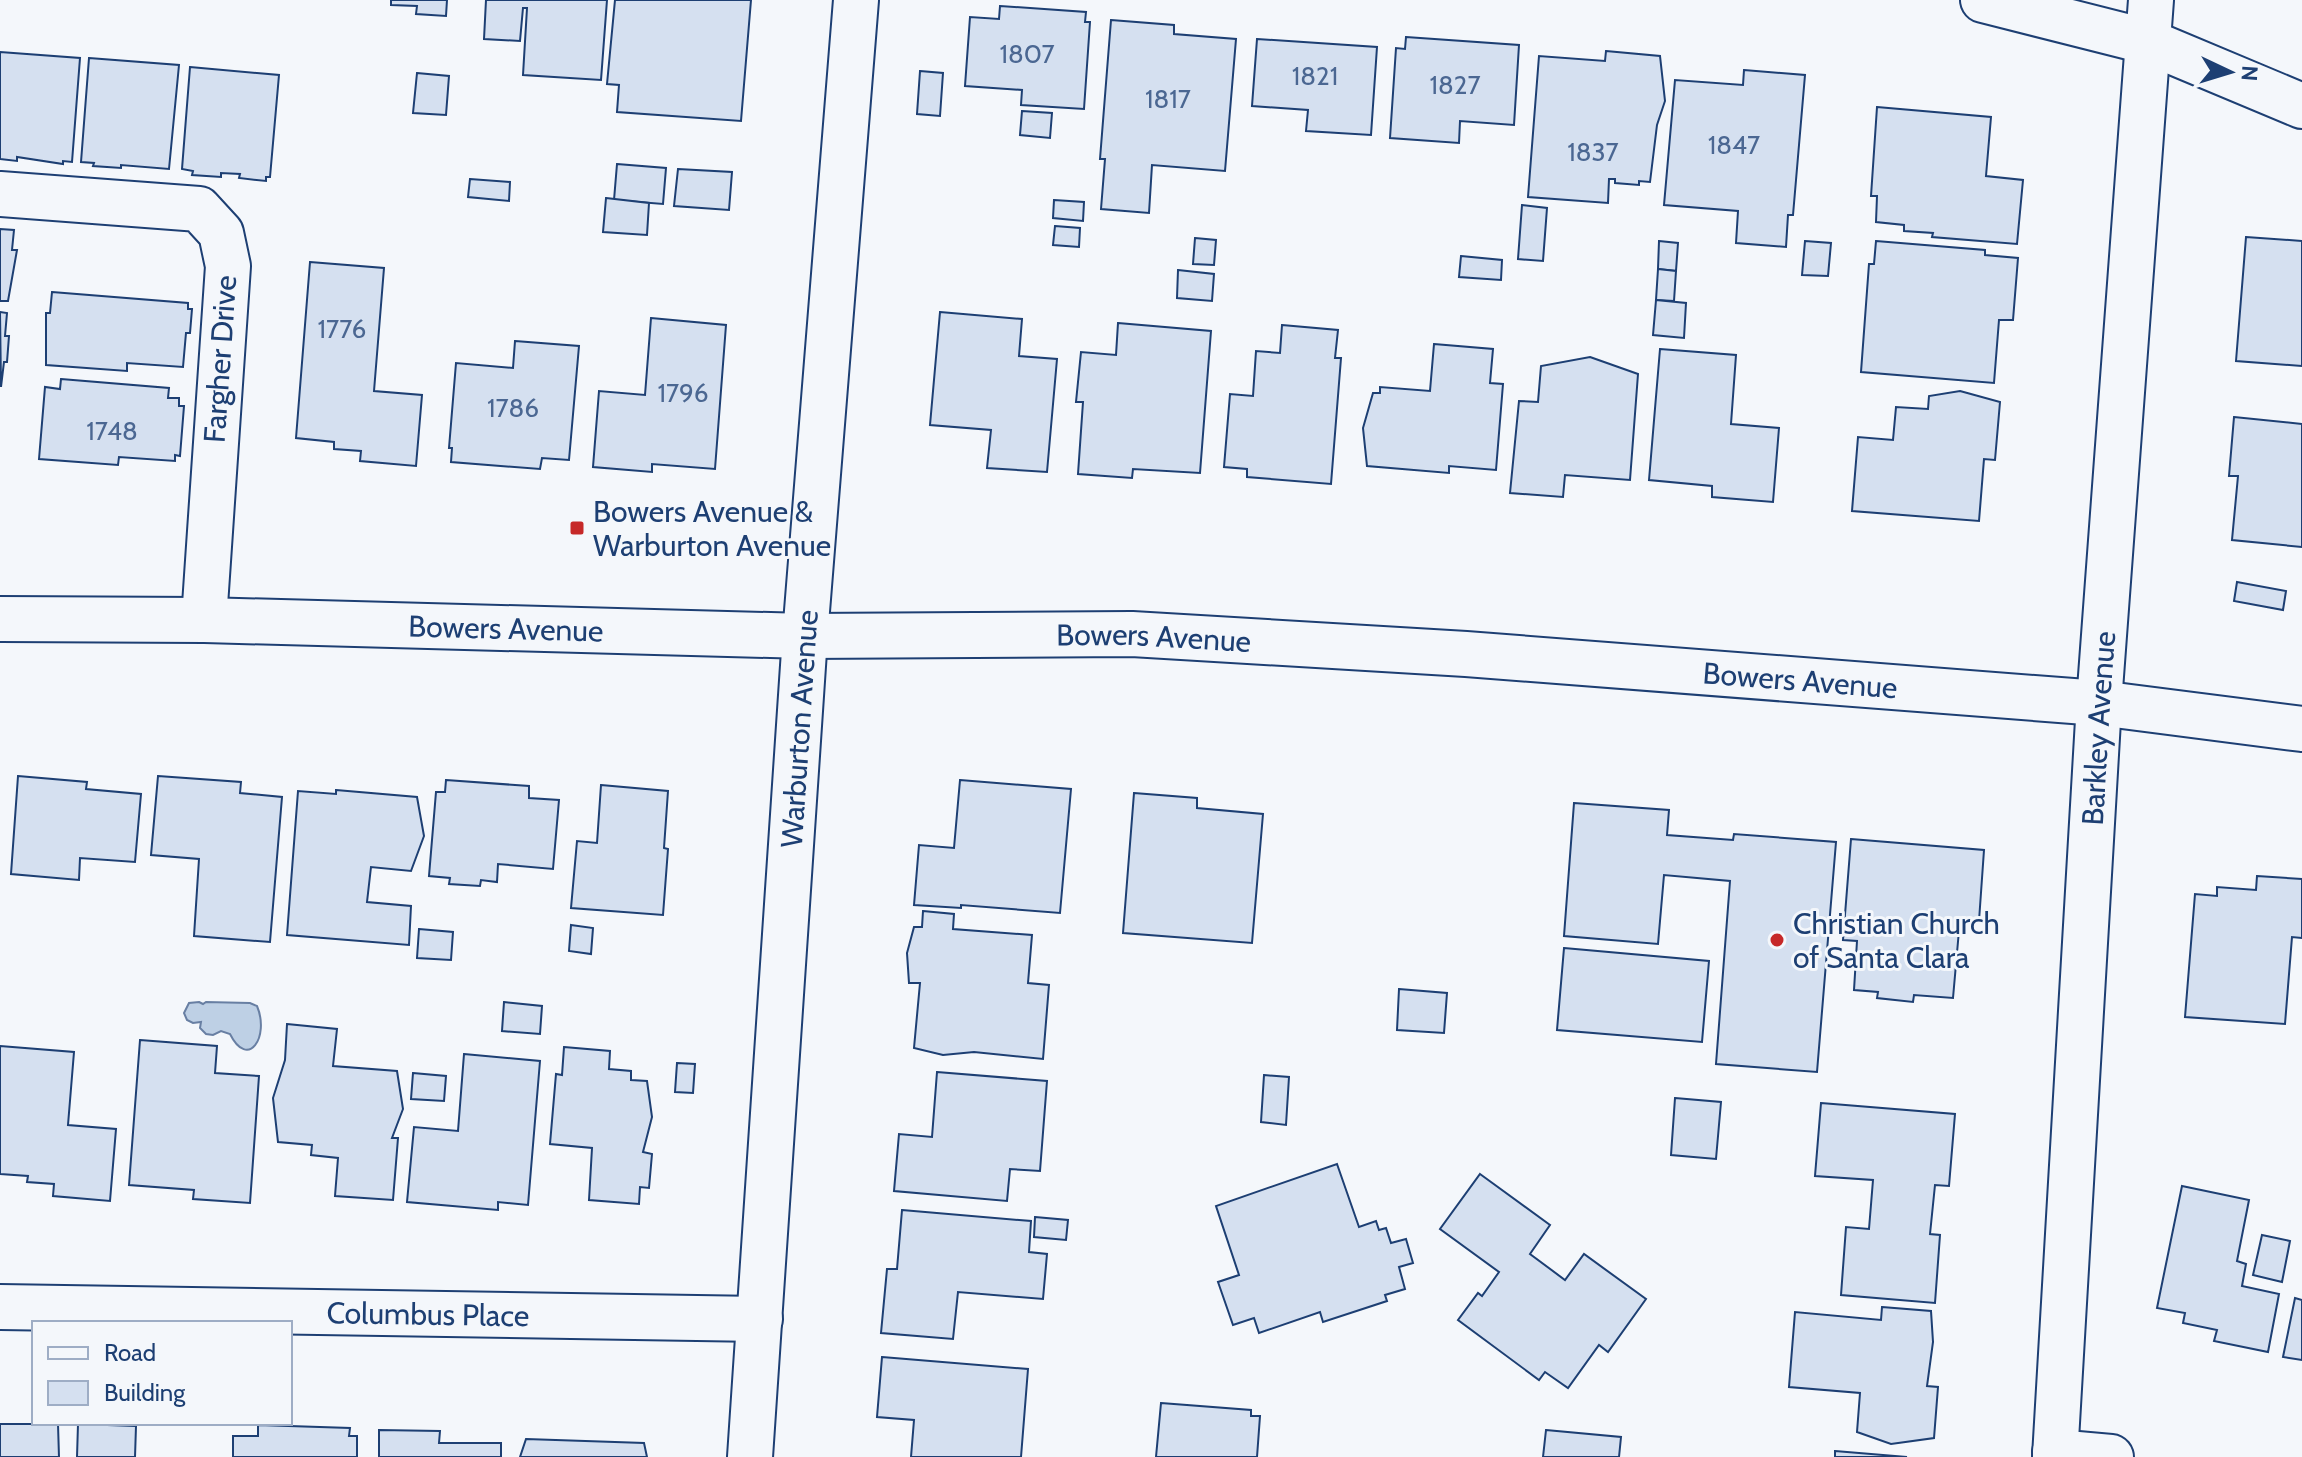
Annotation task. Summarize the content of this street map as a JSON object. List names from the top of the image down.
{
  "streets": {
    "street": [
      "Fargher Drive",
      "Bowers Avenue",
      "Warburton Avenue",
      "Barkley Avenue",
      "Columbus Place"
    ]
  },
  "crossings": [
    ["Fargher Drive", "Bowers Avenue"],
    ["Bowers Avenue", "Warburton Avenue"],
    ["Bowers Avenue", "Barkley Avenue"],
    ["Warburton Avenue", "Columbus Place"]
  ],
  "places": {
    "transit": ["Bowers Avenue & Warburton Avenue"],
    "other": ["Christian Church of Santa Clara"]
  },
  "house_numbers": [
    "1807",
    "1821",
    "1827",
    "1817",
    "1847",
    "1837",
    "1776",
    "1796",
    "1786",
    "1748"
  ],
  "legend": ["Road", "Building"],
  "north": "right"
}
